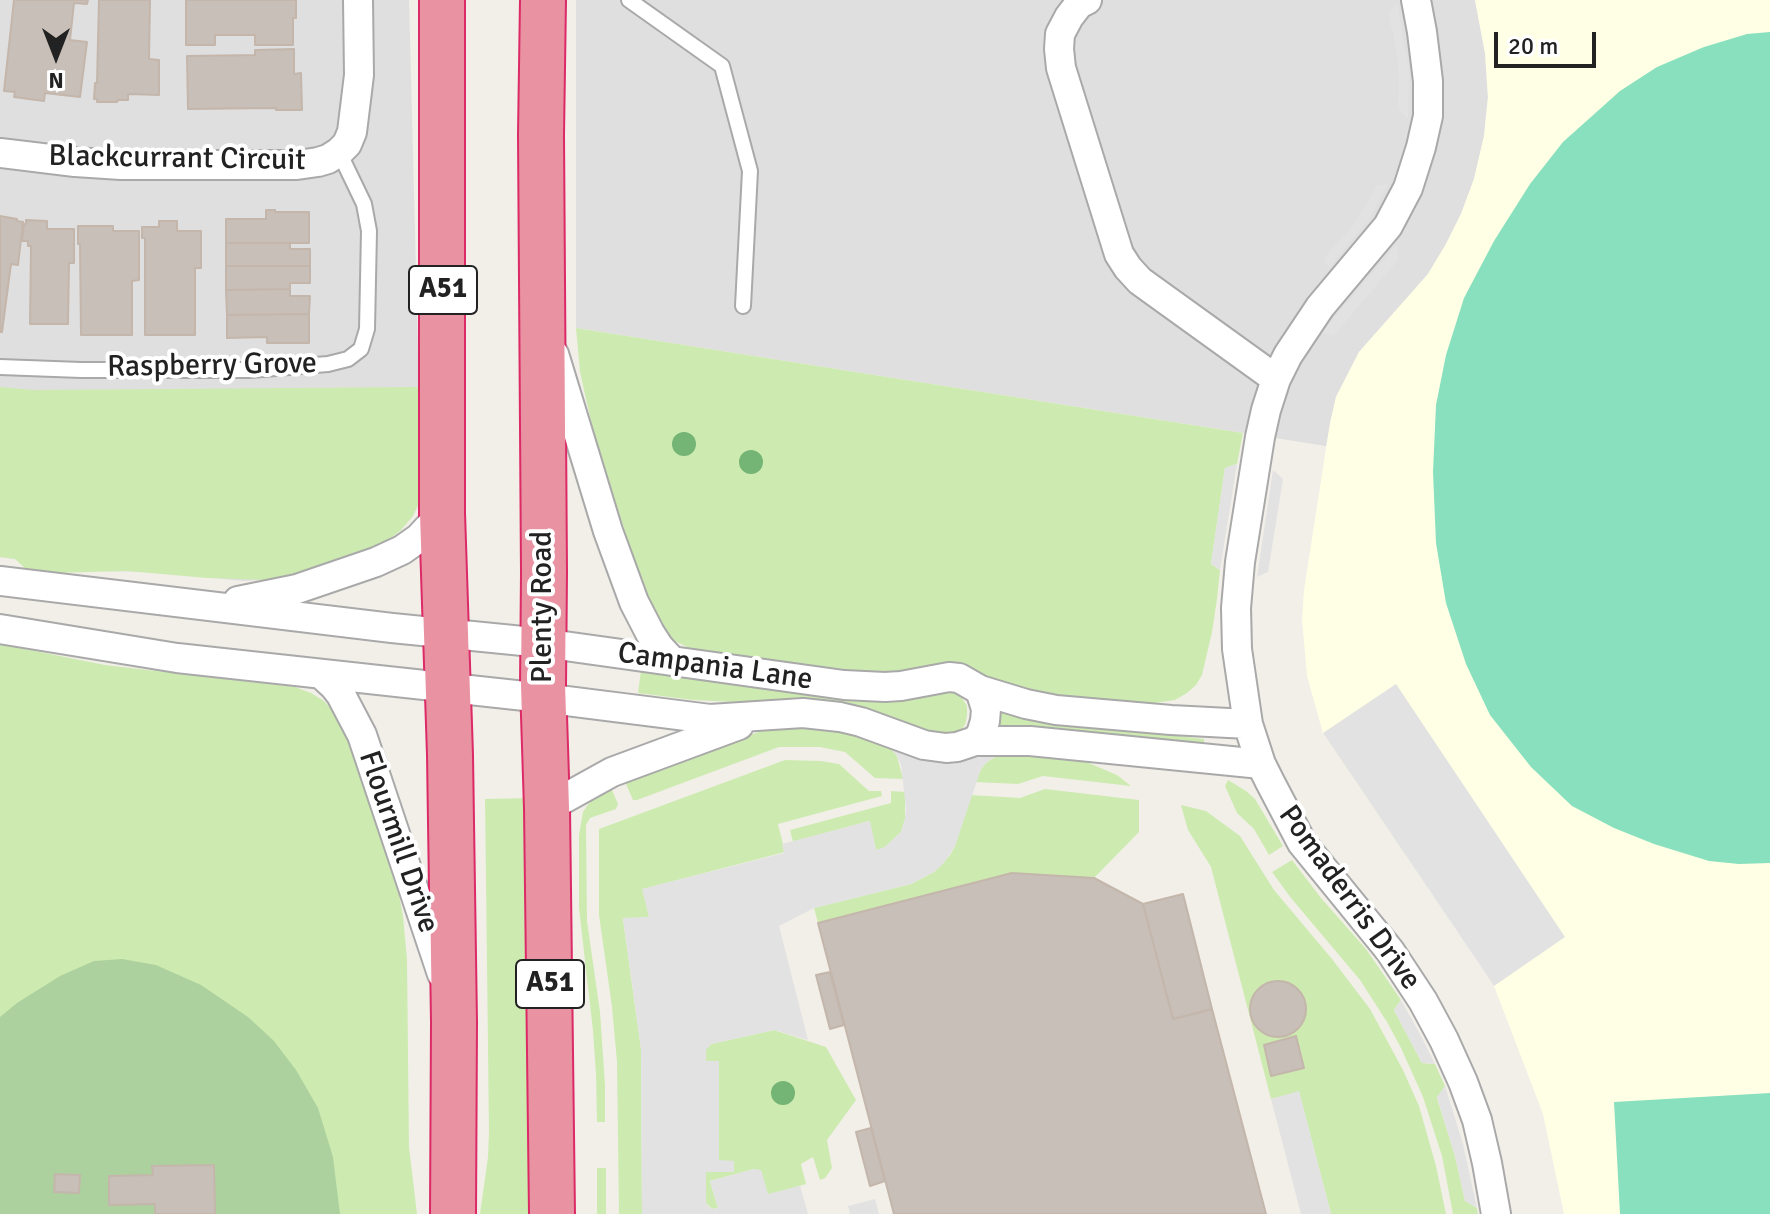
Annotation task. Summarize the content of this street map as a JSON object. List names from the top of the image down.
{
  "streets": {
    "highway": ["A51", "Plenty Road"],
    "street": [
      "Blackcurrant Circuit",
      "Campania Lane",
      "Flourmill Drive",
      "Pomaderris Drive"
    ],
    "lane": ["Raspberry Grove"]
  },
  "crossings": [
    ["Blackcurrant Circuit", "Raspberry Grove"],
    ["A51", "Campania Lane"],
    ["A51", "Flourmill Drive"],
    ["Plenty Road", "Campania Lane"],
    ["Campania Lane", "Pomaderris Drive"]
  ],
  "scale_bar": "20 m",
  "north": "bottom"
}
